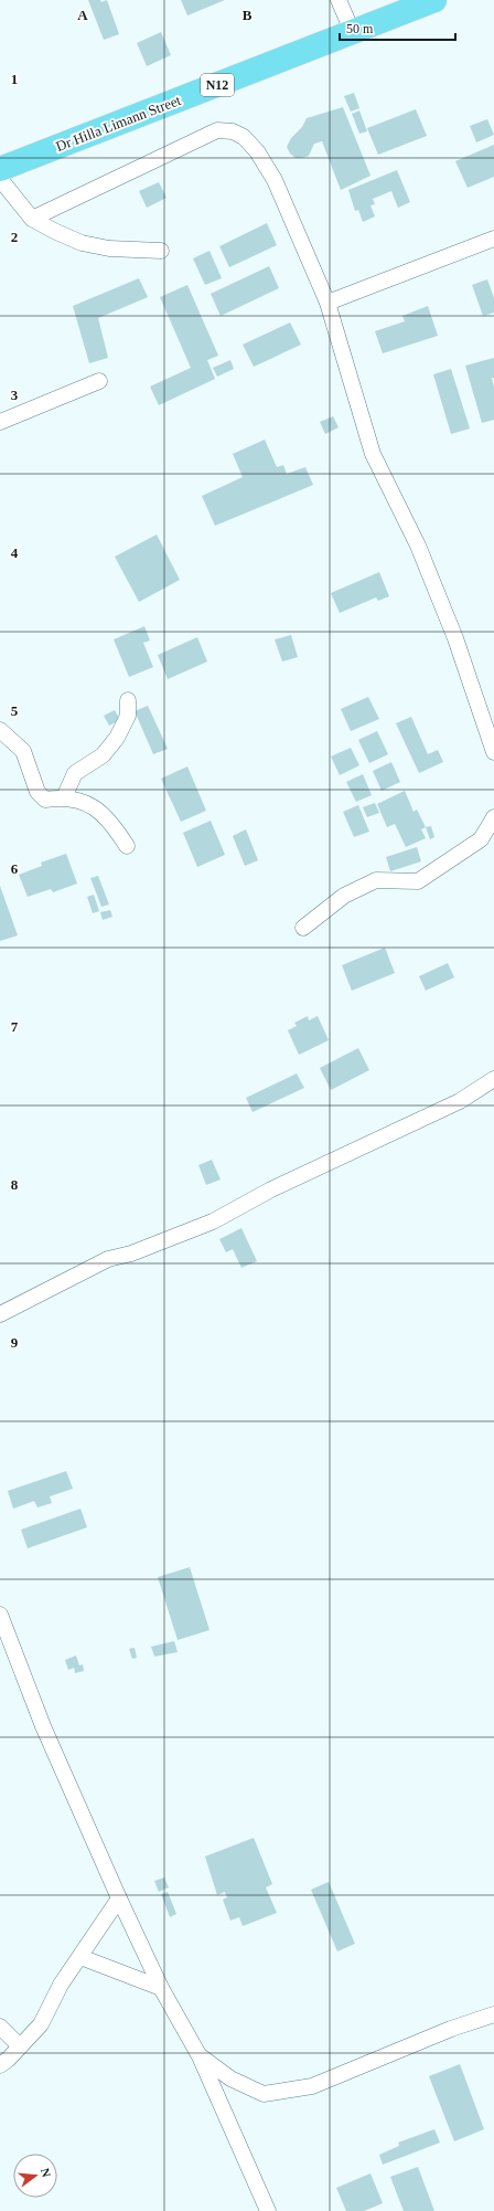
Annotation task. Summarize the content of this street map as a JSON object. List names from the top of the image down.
{
  "streets": {
    "highway": ["N12", "Dr Hilla Limann Street"]
  },
  "scale_bar": "50 m",
  "north": "right",
  "grid": {
    "columns": ["A", "B"],
    "rows": [
      "1",
      "2",
      "3",
      "4",
      "5",
      "6",
      "7",
      "8",
      "9"
    ]
  }
}
